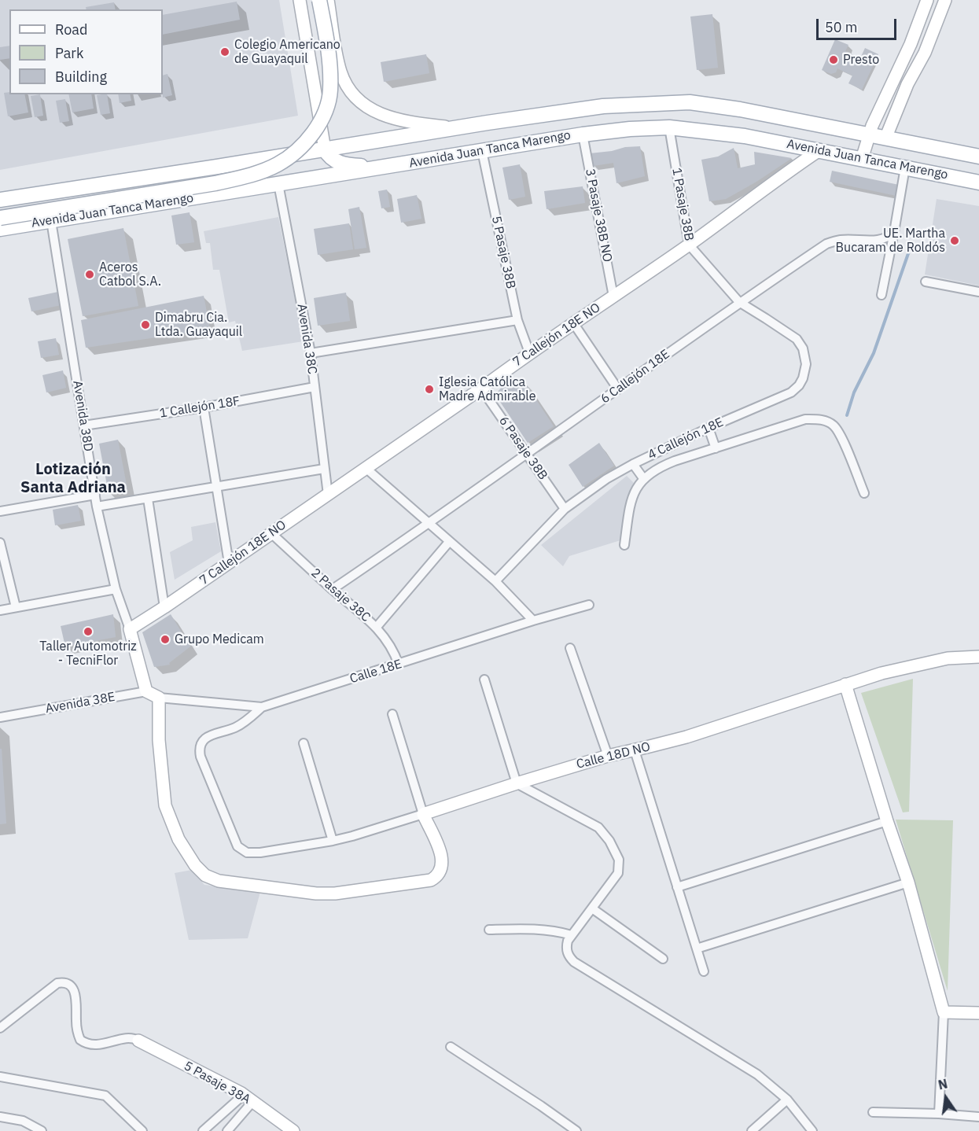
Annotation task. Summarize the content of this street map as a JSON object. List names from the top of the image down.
{
  "streets": {
    "main road": ["Avenida Juan Tanca Marengo"],
    "street": [
      "1 Pasaje 38B",
      "3 Pasaje 38B NO",
      "5 Pasaje 38B",
      "7 Callejón 18E NO",
      "Avenida 38C",
      "6 Callejón 18E",
      "1 Callejón 18F",
      "Avenida 38D",
      "4 Callejón 18E",
      "6 Pasaje 38B",
      "2 Pasaje 38C",
      "Calle 18E",
      "Avenida 38E",
      "Calle 18D NO",
      "5 Pasaje 38A"
    ]
  },
  "crossings": [
    ["Avenida Juan Tanca Marengo", "1 Pasaje 38B"],
    ["Avenida Juan Tanca Marengo", "3 Pasaje 38B NO"],
    ["Avenida Juan Tanca Marengo", "5 Pasaje 38B"],
    ["Avenida Juan Tanca Marengo", "7 Callejón 18E NO"],
    ["Avenida Juan Tanca Marengo", "Avenida 38C"],
    ["Avenida Juan Tanca Marengo", "Avenida 38D"],
    ["1 Pasaje 38B", "7 Callejón 18E NO"],
    ["1 Pasaje 38B", "6 Callejón 18E"],
    ["1 Pasaje 38B", "4 Callejón 18E"],
    ["3 Pasaje 38B NO", "7 Callejón 18E NO"],
    ["5 Pasaje 38B", "7 Callejón 18E NO"],
    ["7 Callejón 18E NO", "Avenida 38C"],
    ["7 Callejón 18E NO", "Avenida 38D"],
    ["7 Callejón 18E NO", "6 Pasaje 38B"],
    ["7 Callejón 18E NO", "2 Pasaje 38C"],
    ["Avenida 38C", "1 Callejón 18F"],
    ["6 Callejón 18E", "6 Pasaje 38B"],
    ["6 Callejón 18E", "2 Pasaje 38C"],
    ["1 Callejón 18F", "Avenida 38D"],
    ["Avenida 38D", "Avenida 38E"],
    ["4 Callejón 18E", "6 Pasaje 38B"],
    ["2 Pasaje 38C", "Calle 18E"],
    ["Calle 18E", "Calle 18D NO"]
  ],
  "districts": ["Lotización Santa Adriana"],
  "places": [
    "Colegio Americano de Guayaquil",
    "Presto",
    "UE. Martha Bucaram de Roldós",
    "Aceros Catbol S.A.",
    "Dimabru Cia. Ltda. Guayaquil",
    "Iglesia Católica Madre Admirable",
    "Taller Automotriz - TecniFlor",
    "Grupo Medicam"
  ],
  "legend": ["Road", "Park", "Building"],
  "scale_bar": "50 m",
  "north": "top"
}
